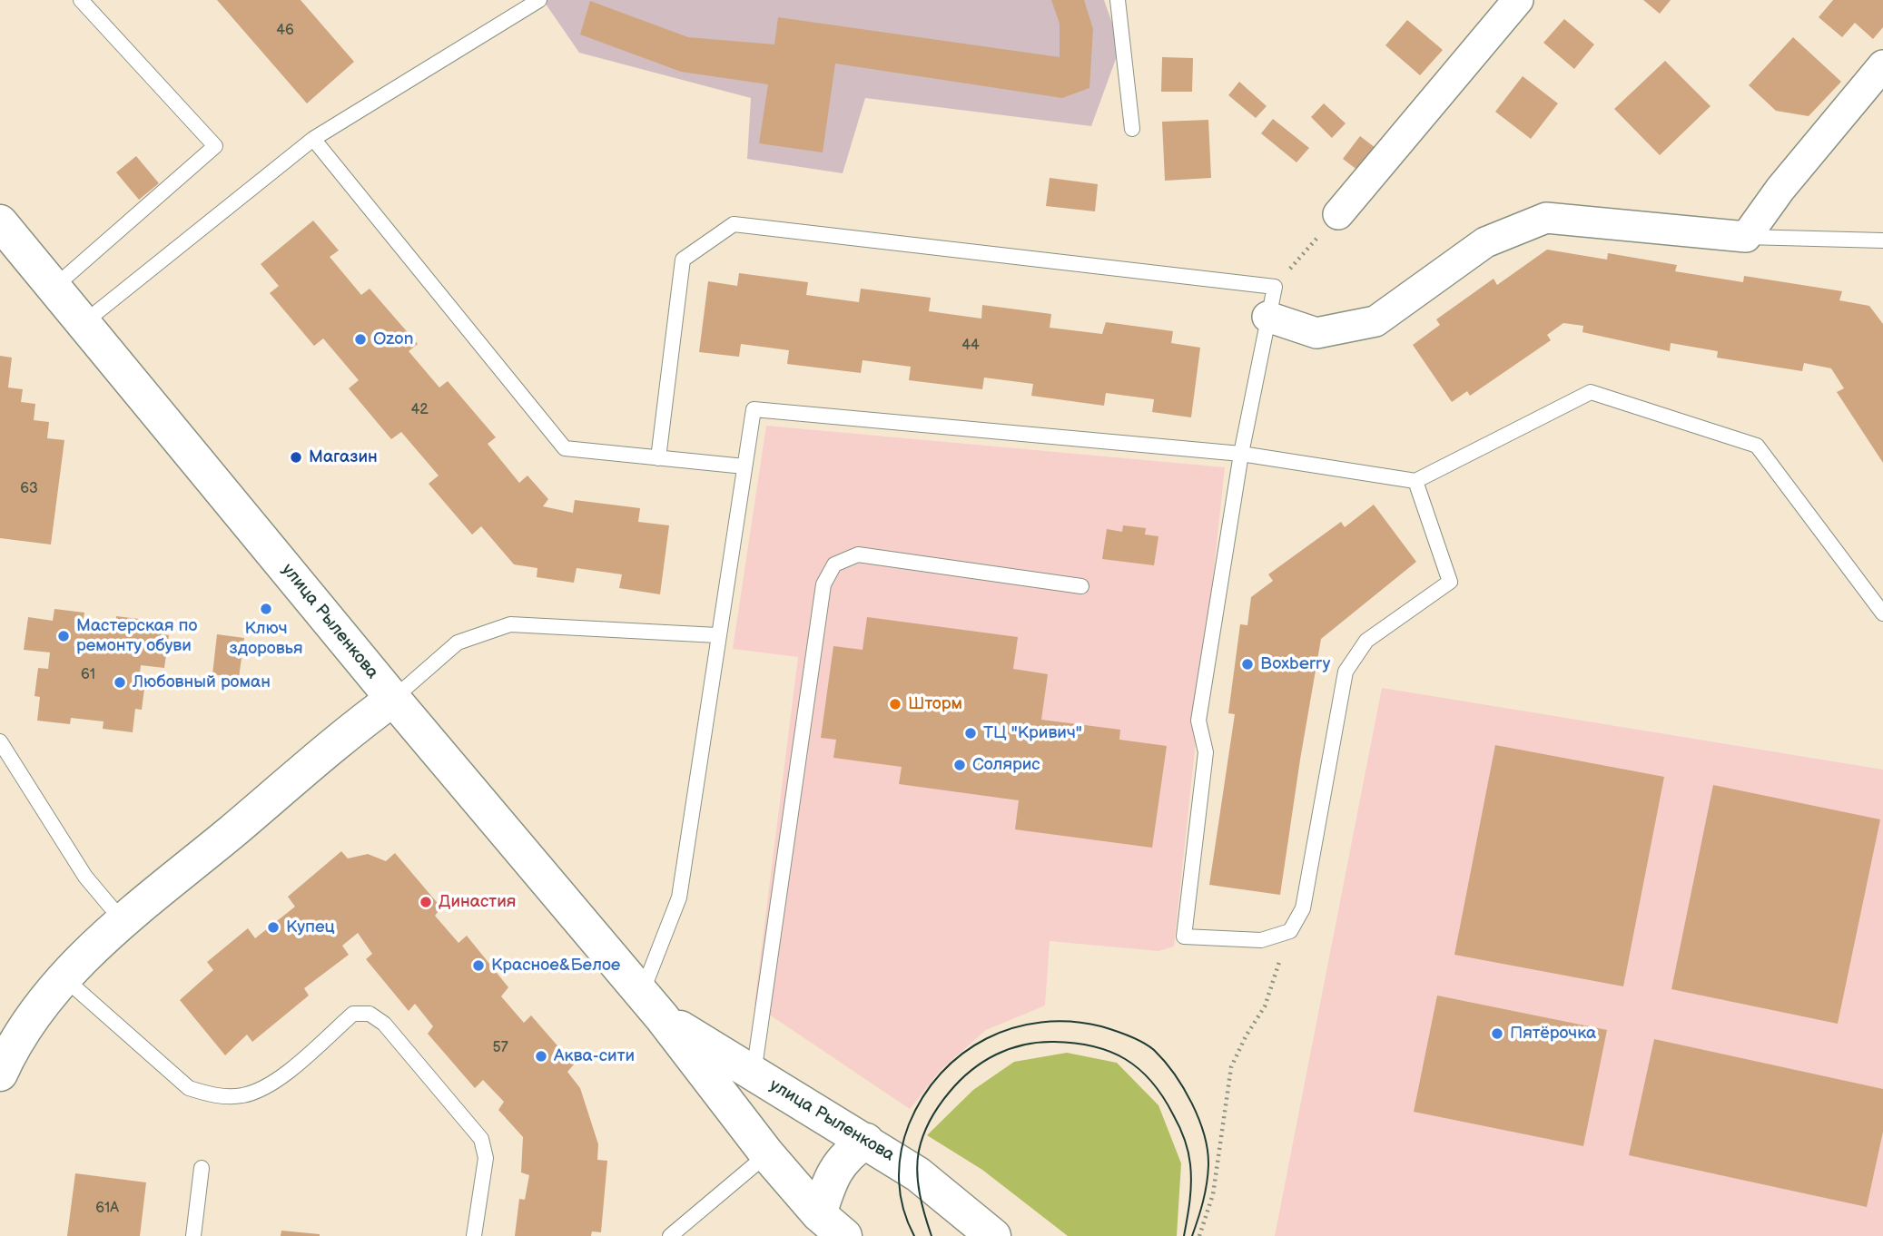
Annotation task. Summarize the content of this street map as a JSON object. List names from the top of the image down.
{
  "streets": {
    "street": ["улица Рыленкова"]
  },
  "places": [
    "Ozon",
    "Магазин",
    "Ключ здоровья",
    "Мастерская по ремонту обуви",
    "Boxberry",
    "Любовный роман",
    "Шторм",
    "ТЦ \"Кривич\"",
    "Солярис",
    "Династия",
    "Купец",
    "Красное&Белое",
    "Пятёрочка",
    "Аква-сити"
  ],
  "house_numbers": [
    "46",
    "44",
    "42",
    "63",
    "61",
    "57",
    "61А"
  ]
}
